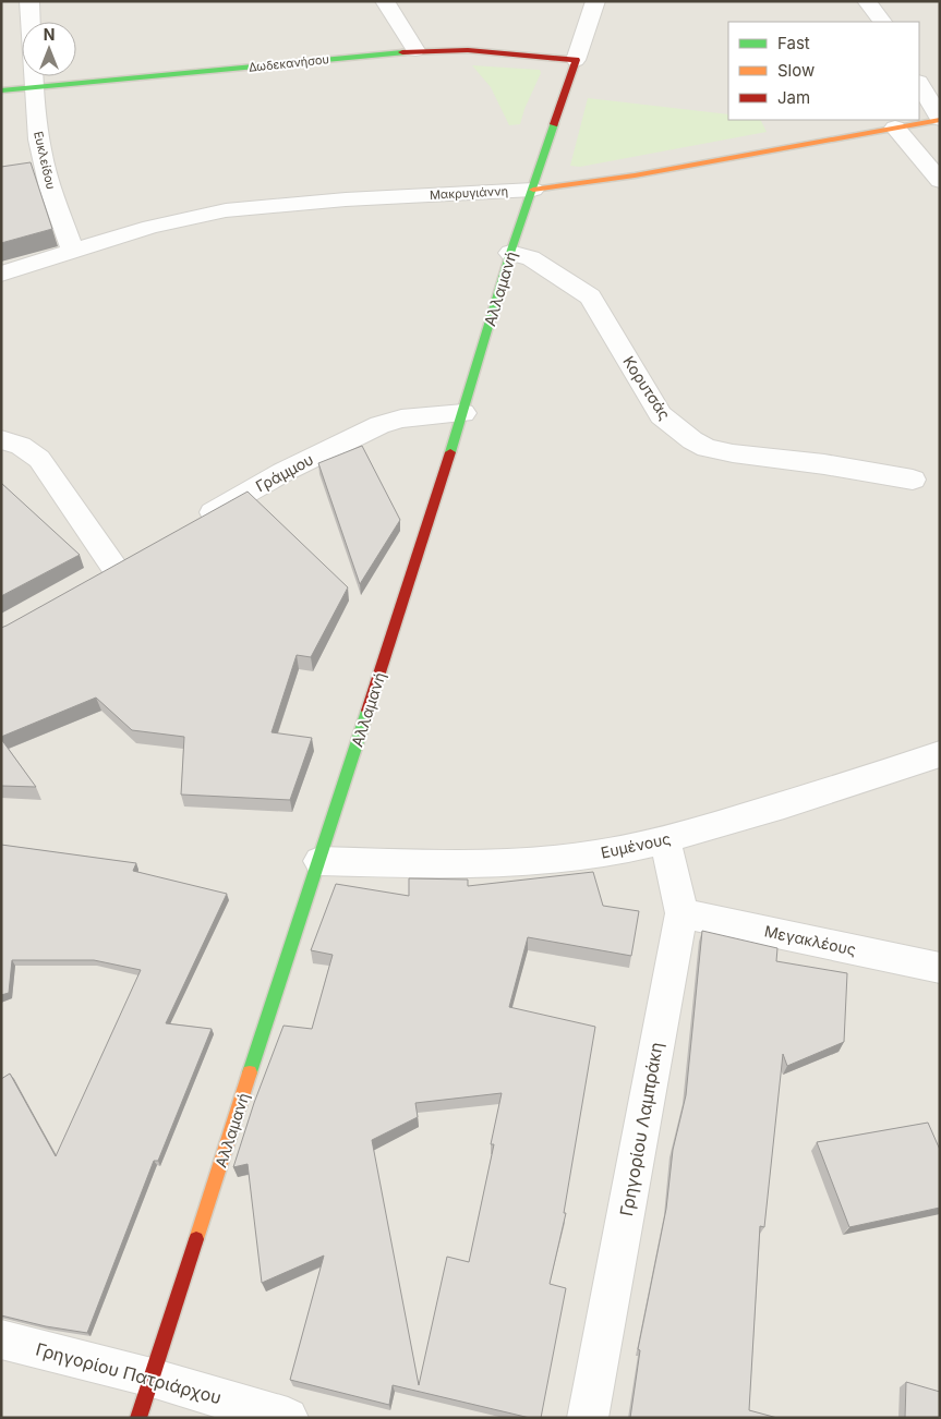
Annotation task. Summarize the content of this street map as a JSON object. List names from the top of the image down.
{
  "streets": {
    "street": [
      "Δωδεκανήσου",
      "Ευκλείδου",
      "Μακρυγιάννη",
      "Αλλαμανή",
      "Κορυτσάς",
      "Γράμμου",
      "Ευμένους",
      "Μεγακλέους",
      "Γρηγορίου Λαμπράκη",
      "Γρηγορίου Πατριάρχου"
    ]
  },
  "crossings": [
    ["Δωδεκανήσου", "Ευκλείδου"],
    ["Δωδεκανήσου", "Αλλαμανή"],
    ["Ευκλείδου", "Μακρυγιάννη"],
    ["Μακρυγιάννη", "Αλλαμανή"],
    ["Αλλαμανή", "Κορυτσάς"],
    ["Αλλαμανή", "Γράμμου"],
    ["Αλλαμανή", "Ευμένους"],
    ["Αλλαμανή", "Γρηγορίου Πατριάρχου"],
    ["Ευμένους", "Γρηγορίου Λαμπράκη"],
    ["Μεγακλέους", "Γρηγορίου Λαμπράκη"]
  ],
  "legend": ["Fast", "Slow", "Jam"],
  "north": "top"
}
